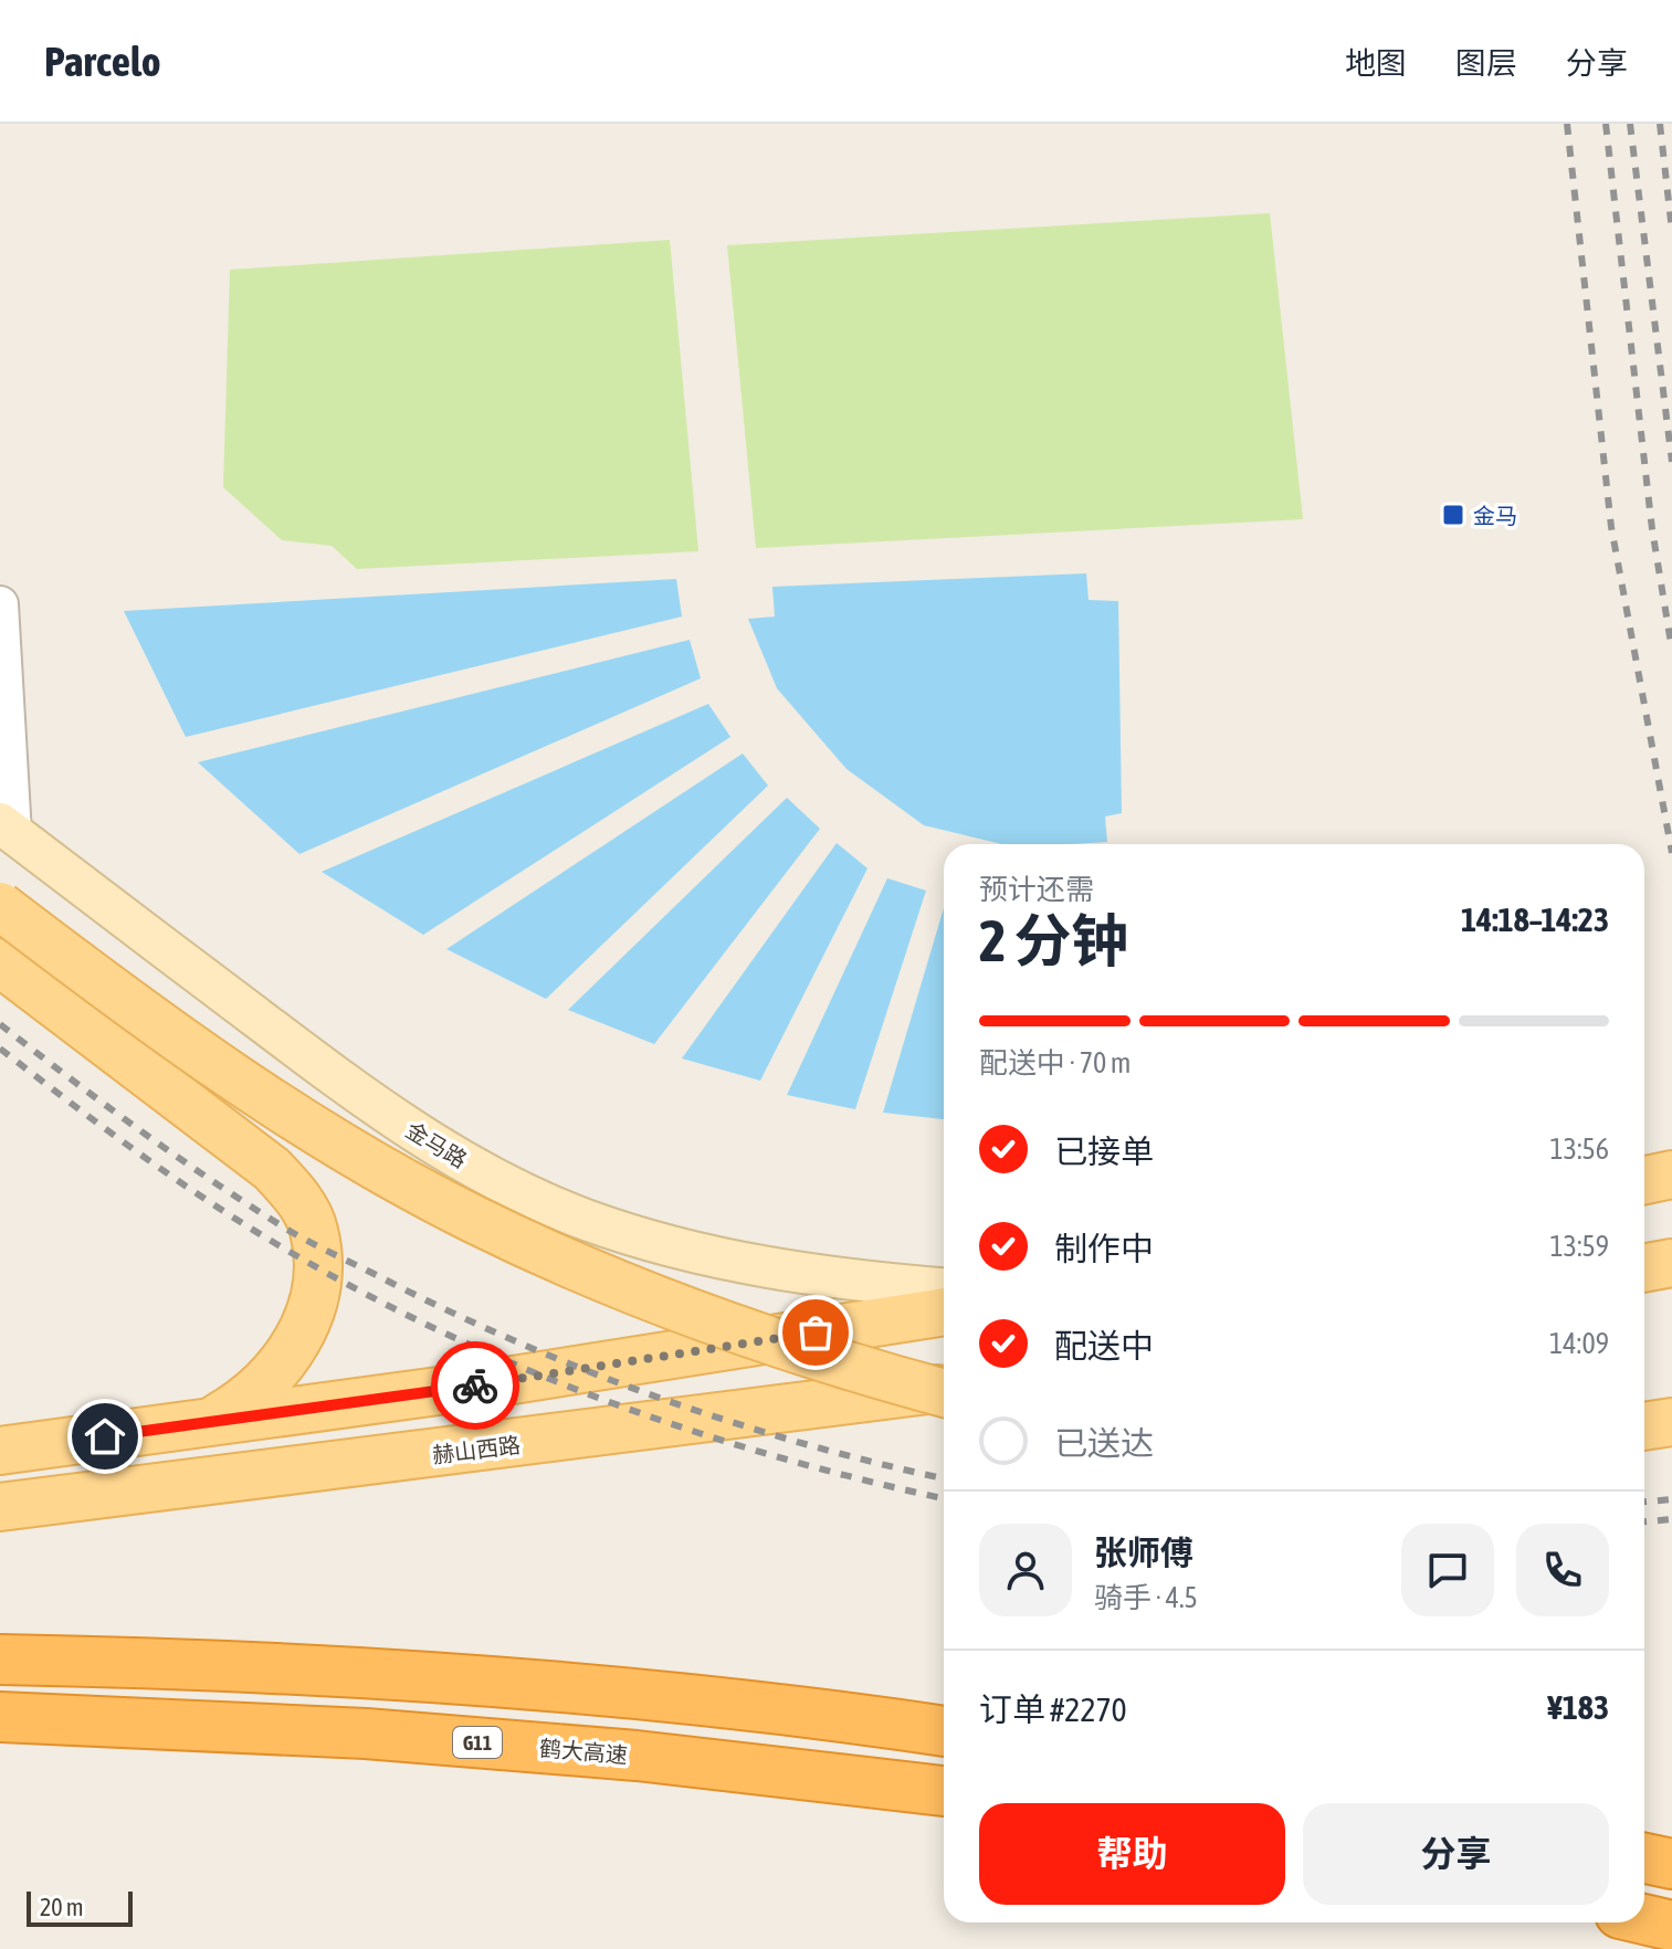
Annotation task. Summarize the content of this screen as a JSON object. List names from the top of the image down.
{
  "streets": {
    "highway": ["G11", "鹤大高速"],
    "main road": ["金马路", "赫山西路"]
  },
  "places": {
    "transit": ["金马"]
  },
  "scale_bar": "20 m",
  "page": {
    "header": "Parcelo",
    "nav": ["地图", "图层", "分享"],
    "heading": ["2 分钟", "预计还需", "14:18–14:23"],
    "panel": [
      "张师傅",
      "骑手 · 4.5",
      "订单 #2270",
      "¥183"
    ],
    "bar": "配送中 · 70 m",
    "list": [
      ["已接单", "13:56"],
      ["制作中", "13:59"],
      ["配送中", "14:09"],
      "已送达"
    ],
    "buttons": ["帮助", "分享"],
    "scale": "20 m"
  }
}
